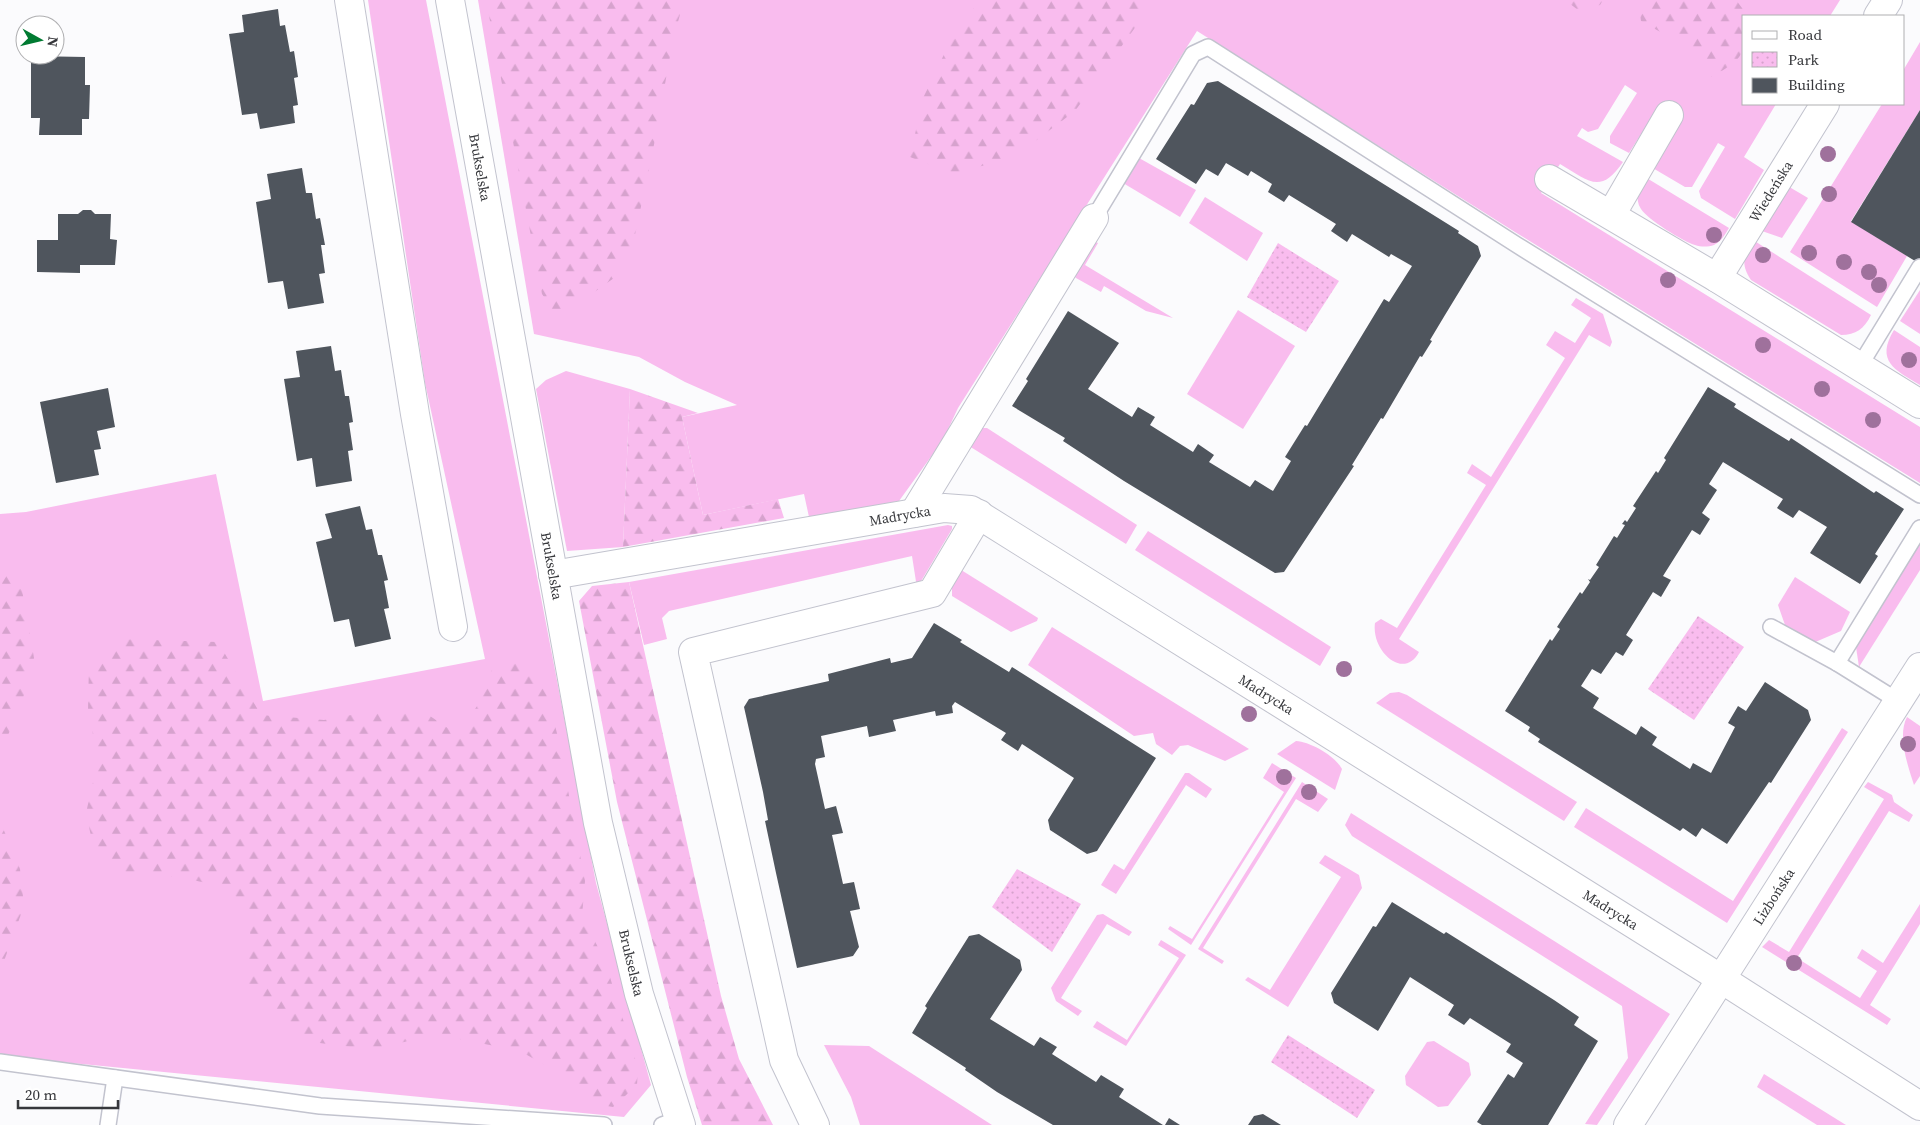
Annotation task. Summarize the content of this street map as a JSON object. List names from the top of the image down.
{
  "streets": {
    "street": [
      "Brukselska",
      "Wiedeńska",
      "Madrycka",
      "Lizbońska"
    ]
  },
  "crossings": [
    ["Brukselska", "Madrycka"],
    ["Madrycka", "Lizbońska"]
  ],
  "legend": ["Road", "Park", "Building"],
  "scale_bar": "20 m",
  "north": "right"
}
